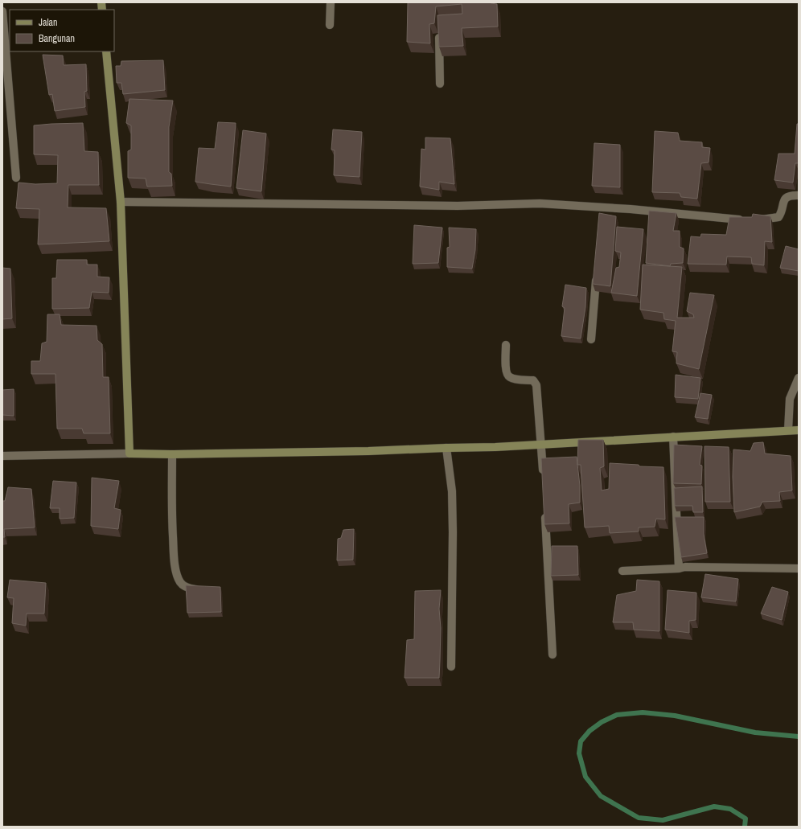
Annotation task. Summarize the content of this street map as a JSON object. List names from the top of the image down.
{
  "legend": ["Jalan", "Bangunan"]
}
